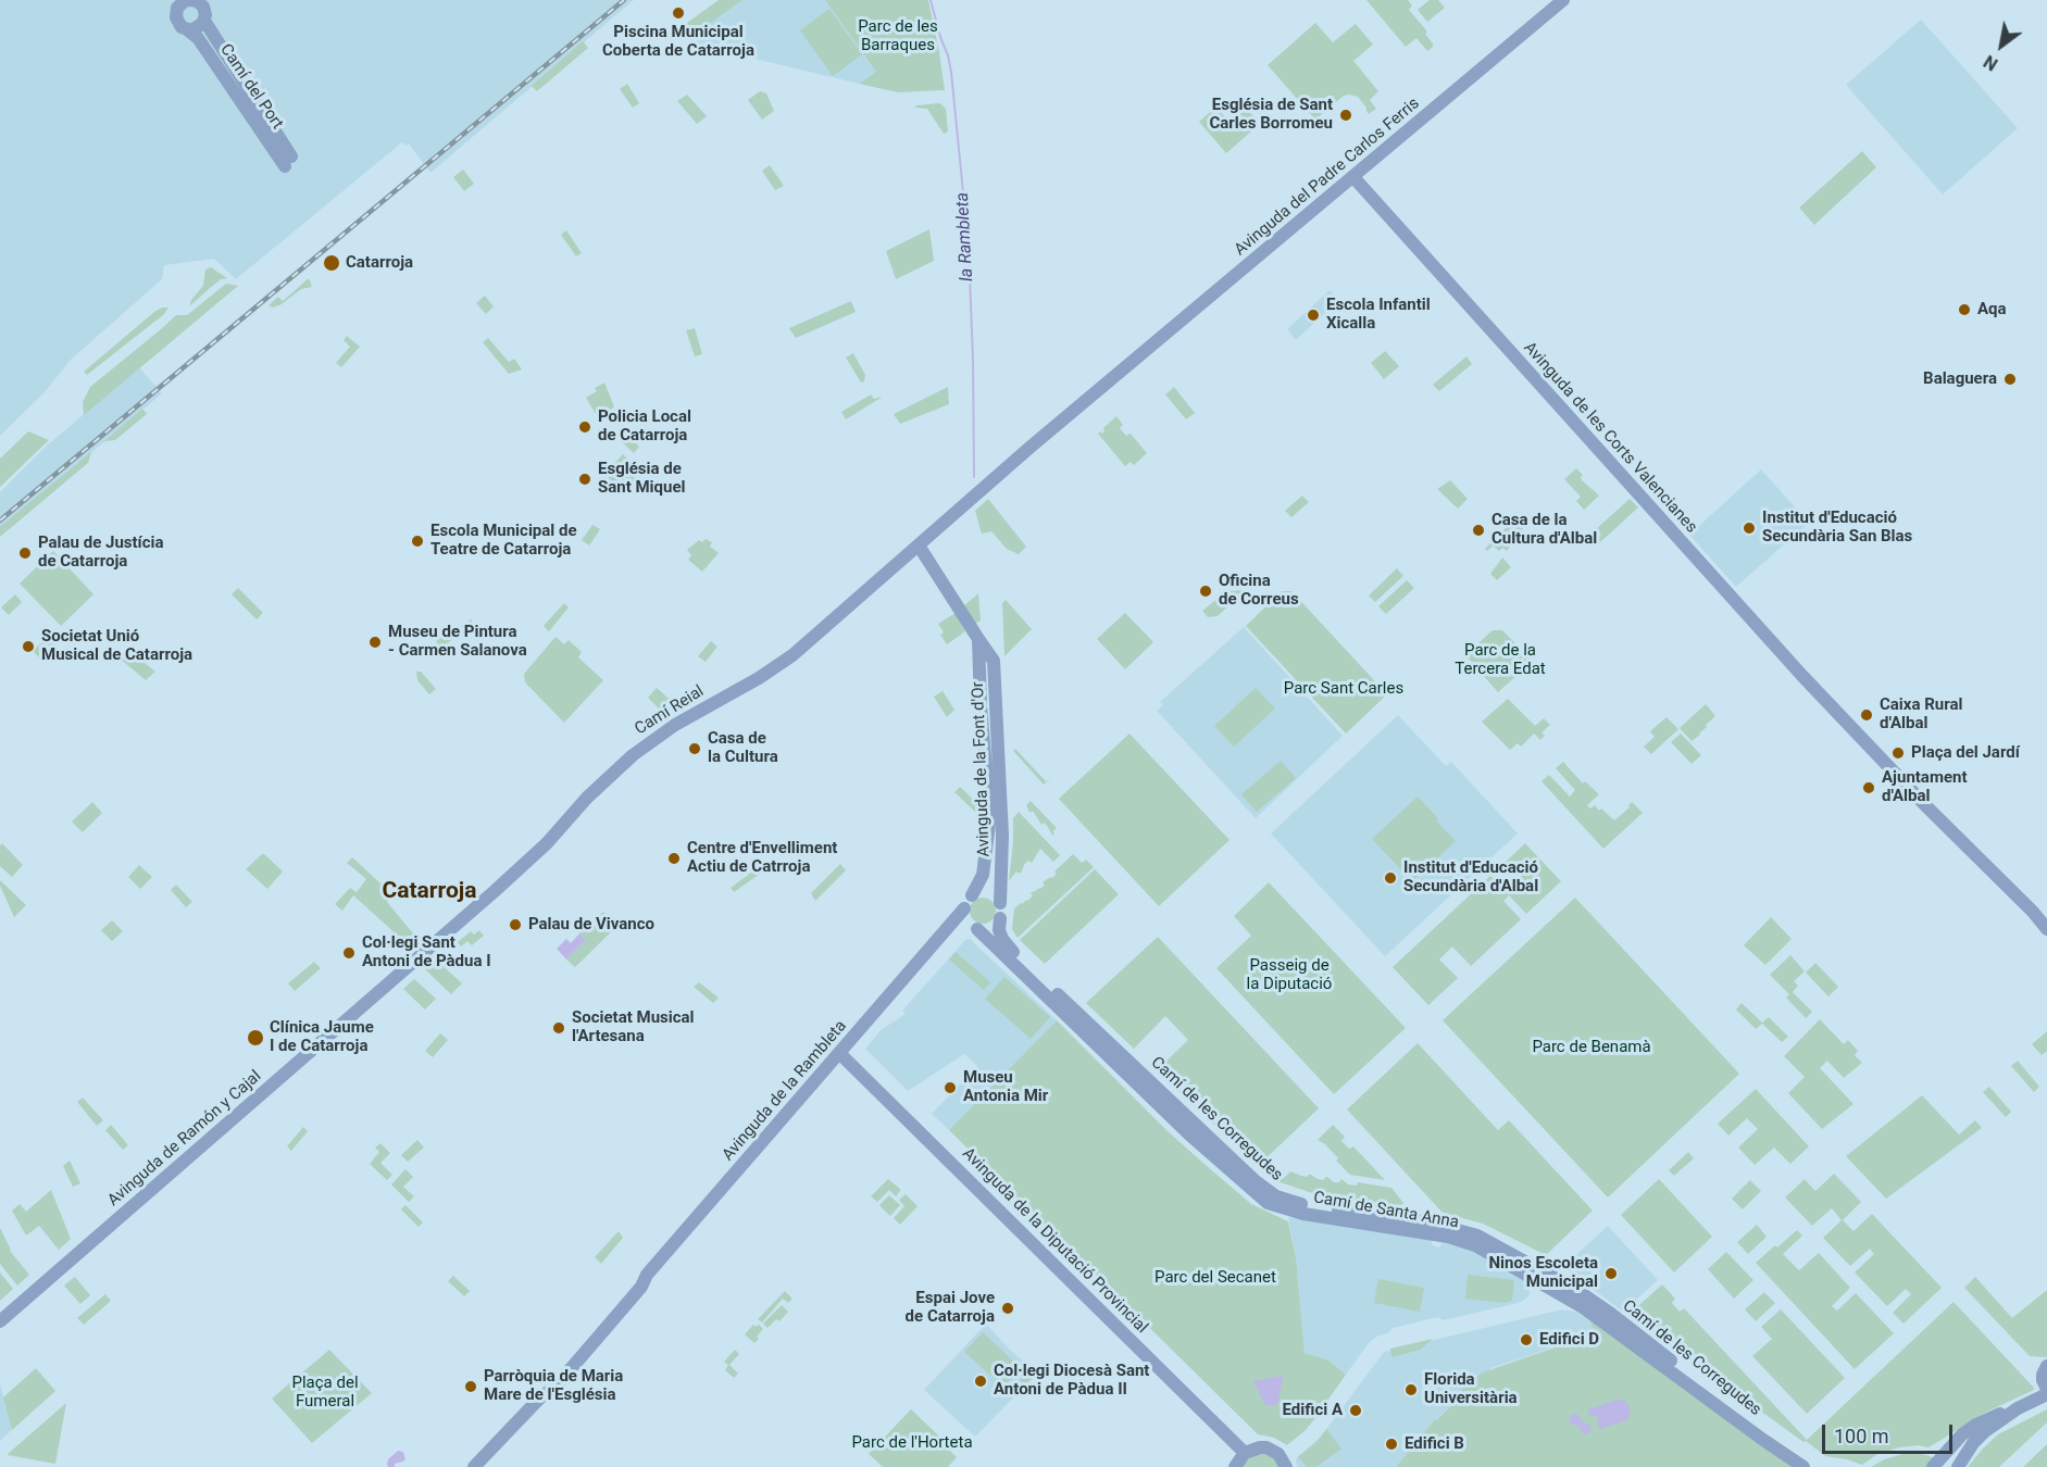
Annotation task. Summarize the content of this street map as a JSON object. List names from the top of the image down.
{
  "streets": {
    "street": [
      "Camí del Port",
      "Avinguda del Padre Carlos Ferris",
      "Avinguda de les Corts Valencianes",
      "Camí Reial",
      "Avinguda de la Font d'Or",
      "Avinguda de la Rambleta",
      "Camí de les Corregudes",
      "Avinguda de Ramón y Cajal",
      "Camí de Santa Anna",
      "Avinguda de la Diputació Provincial"
    ]
  },
  "crossings": [
    ["Avinguda del Padre Carlos Ferris", "Avinguda de les Corts Valencianes"],
    ["Avinguda del Padre Carlos Ferris", "Camí Reial"],
    ["Camí Reial", "Avinguda de la Font d'Or"],
    ["Camí Reial", "Avinguda de Ramón y Cajal"],
    ["Avinguda de la Font d'Or", "Avinguda de la Rambleta"],
    ["Avinguda de la Font d'Or", "Camí de les Corregudes"],
    ["Avinguda de la Font d'Or", "Camí de Santa Anna"],
    ["Avinguda de la Rambleta", "Camí de les Corregudes"],
    ["Avinguda de la Rambleta", "Camí de Santa Anna"],
    ["Avinguda de la Rambleta", "Avinguda de la Diputació Provincial"],
    ["Camí de les Corregudes", "Camí de Santa Anna"]
  ],
  "districts": ["Catarroja"],
  "water": ["la Rambleta"],
  "parks": [
    "Parc de les Barraques",
    "Parc de la Tercera Edat",
    "Parc Sant Carles",
    "Passeig de la Diputació",
    "Parc de Benamà",
    "Parc del Secanet",
    "Plaça del Fumeral",
    "Parc de l'Horteta"
  ],
  "places": [
    "Piscina Municipal Coberta de Catarroja",
    "Església de Sant Carles Borromeu",
    "Catarroja",
    "Aqa",
    "Escola Infantil Xicalla",
    "Balaguera",
    "Policia Local de Catarroja",
    "Església de Sant Miquel",
    "Institut d'Educació Secundària San Blas",
    "Casa de la Cultura d'Albal",
    "Escola Municipal de Teatre de Catarroja",
    "Palau de Justícia de Catarroja",
    "Oficina de Correus",
    "Museu de Pintura - Carmen Salanova",
    "Societat Unió Musical de Catarroja",
    "Caixa Rural d'Albal",
    "Casa de la Cultura",
    "Plaça del Jardí",
    "Ajuntament d'Albal",
    "Centre d'Envelliment Actiu de Catrroja",
    "Institut d'Educació Secundària d'Albal",
    "Palau de Vivanco",
    "Col·legi Sant Antoni de Pàdua I",
    "Societat Musical l'Artesana",
    "Clínica Jaume I de Catarroja",
    "Museu Antonia Mir",
    "Ninos Escoleta Municipal",
    "Espai Jove de Catarroja",
    "Edifici D",
    "Col·legi Diocesà Sant Antoni de Pàdua II",
    "Parròquia de Maria Mare de l'Església",
    "Florida Universitària",
    "Edifici A",
    "Edifici B"
  ],
  "scale_bar": "100 m",
  "north": "bottom left"
}
